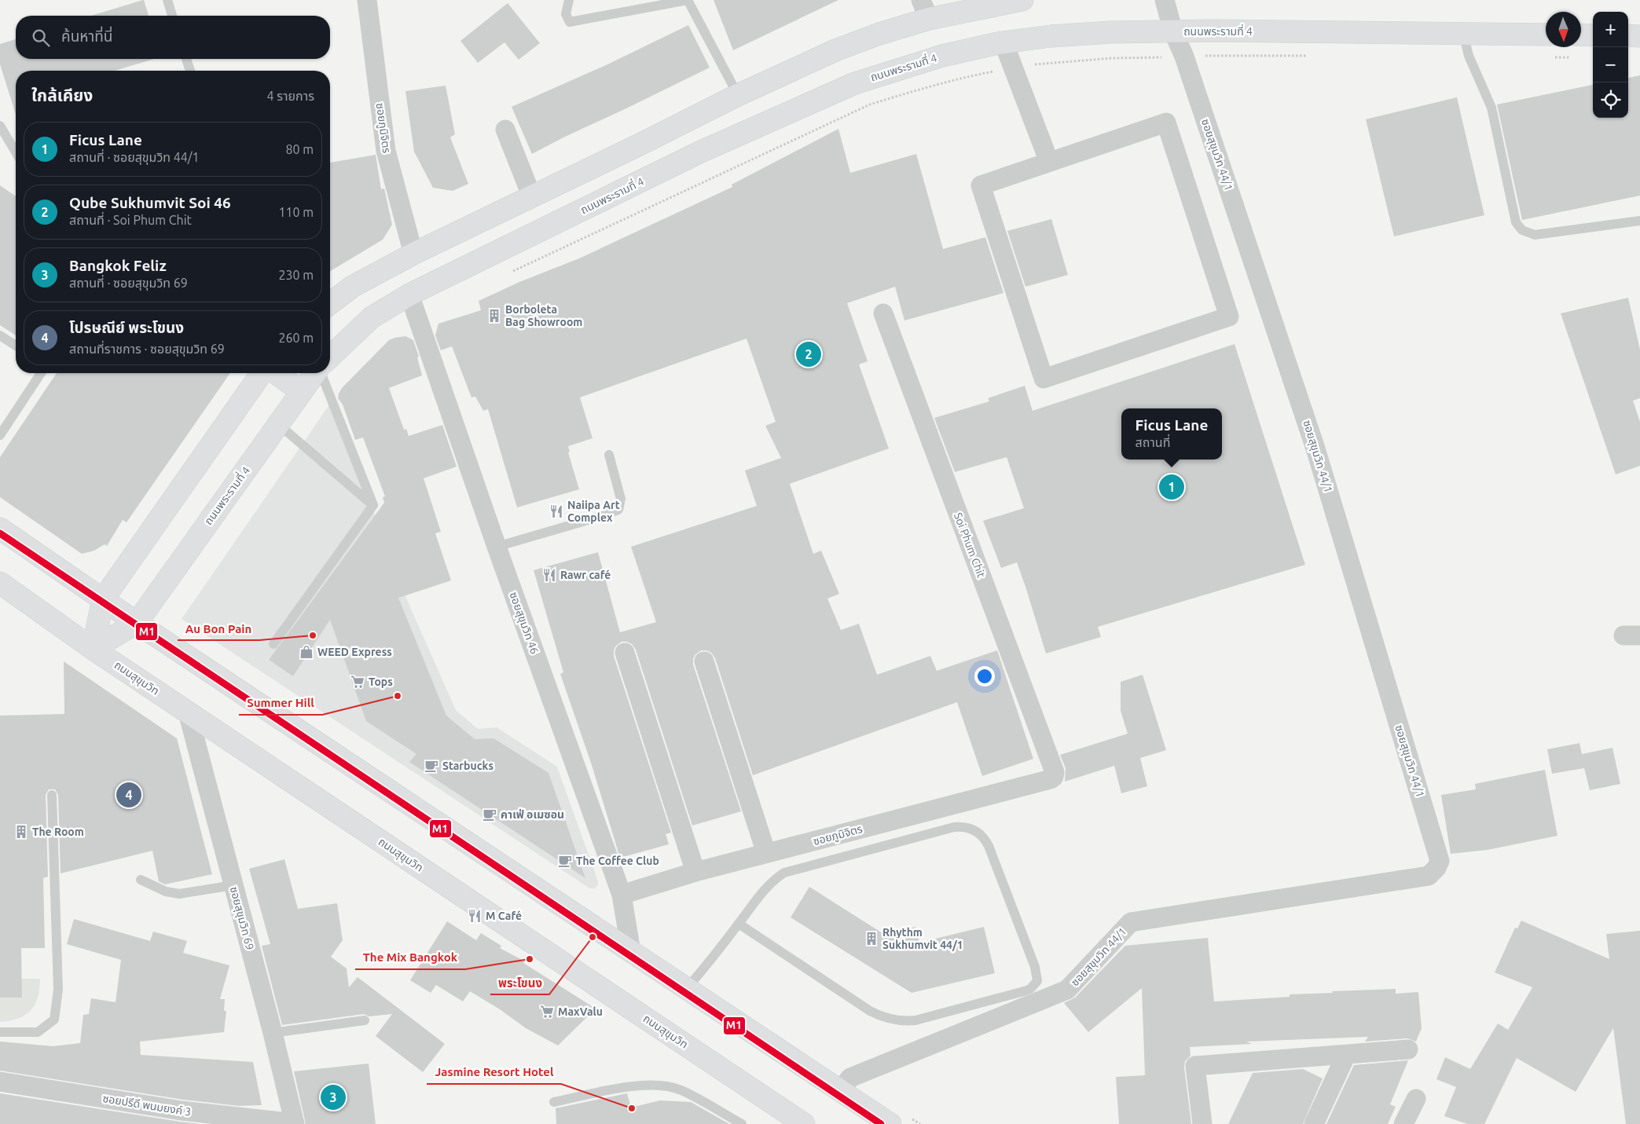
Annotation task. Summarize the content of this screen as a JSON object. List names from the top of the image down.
{
  "streets": {
    "main road": ["ถนนพระรามที่ 4", "ถนนสุขุมวิท"],
    "street": [
      "ซอยภูมิจิตร",
      "ซอยสุขุมวิท 44/1",
      "Soi Phum Chit",
      "ซอยสุขุมวิท 46",
      "ซอยสุขุมวิท 69",
      "ซอยปรีดี พนมยงค์ 3"
    ]
  },
  "crossings": [
    ["ถนนพระรามที่ 4", "ซอยสุขุมวิท 44/1"],
    ["ถนนพระรามที่ 4", "ซอยสุขุมวิท 46"],
    ["ซอยภูมิจิตร", "Soi Phum Chit"],
    ["ซอยภูมิจิตร", "ซอยสุขุมวิท 46"],
    ["ถนนสุขุมวิท", "ซอยสุขุมวิท 69"],
    ["ซอยสุขุมวิท 69", "ซอยปรีดี พนมยงค์ 3"]
  ],
  "places": {
    "building": ["Borboleta Bag Showroom", "The Room", "Rhythm Sukhumvit 44/1"],
    "restaurant": ["Naiipa Art Complex", "Rawr café", "M Café"],
    "other": [
      "Au Bon Pain",
      "Summer Hill",
      "พระโขนง",
      "The Mix Bangkok",
      "Jasmine Resort Hotel"
    ],
    "shop": ["WEED Express"],
    "supermarket": ["Tops", "MaxValu"],
    "cafe": ["Starbucks", "คาเฟ่ อเมซอน", "The Coffee Club"]
  },
  "lines": ["transit line M1"],
  "north": "bottom",
  "page": {
    "map_buttons": ["+", "−"],
    "search": "ค้นหาที่นี่",
    "heading": ["ใกล้เคียง", "4 รายการ"],
    "list": [
      {
        "mark": "1",
        "name": "Ficus Lane",
        "note": "สถานที่ · ซอยสุขุมวิท 44/1",
        "value": "80 m"
      },
      {
        "mark": "2",
        "name": "Qube Sukhumvit Soi 46",
        "note": "สถานที่ · Soi Phum Chit",
        "value": "110 m"
      },
      {
        "mark": "3",
        "name": "Bangkok Feliz",
        "note": "สถานที่ · ซอยสุขุมวิท 69",
        "value": "230 m"
      },
      {
        "mark": "4",
        "name": "โปรษณีย์ พระโขนง",
        "note": "สถานที่ราชการ · ซอยสุขุมวิท 69",
        "value": "260 m"
      }
    ],
    "pins": [
      "2",
      "1",
      "4",
      "3"
    ],
    "popup": ["Ficus Lane", "สถานที่"]
  }
}
